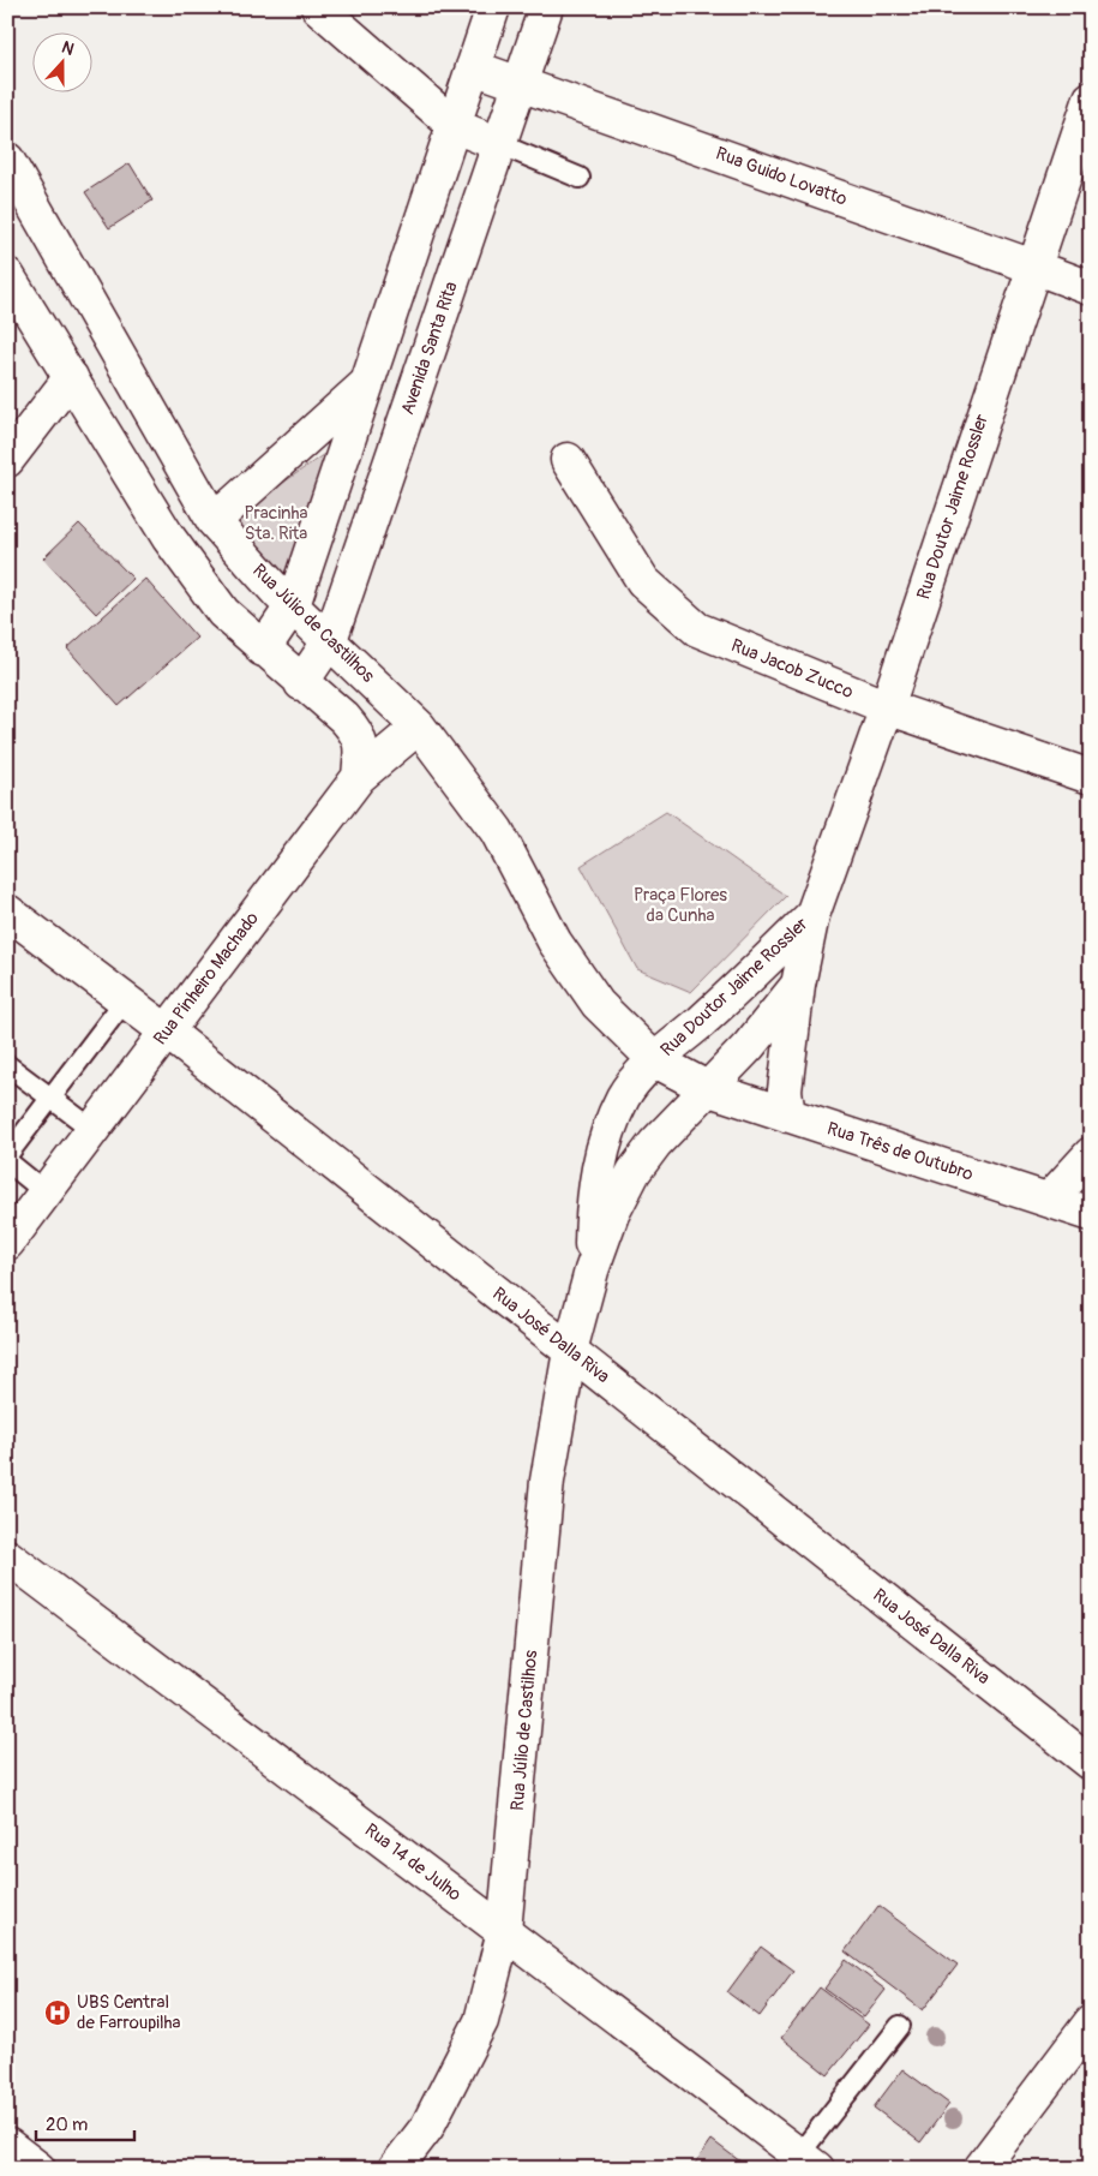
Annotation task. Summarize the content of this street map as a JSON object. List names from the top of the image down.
{
  "streets": {
    "street": [
      "Rua Guido Lovatto",
      "Avenida Santa Rita",
      "Rua Doutor Jaime Rossler",
      "Rua Júlio de Castilhos",
      "Rua Jacob Zucco",
      "Rua Pinheiro Machado",
      "Rua Três de Outubro",
      "Rua José Dalla Riva",
      "Rua 14 de Julho"
    ]
  },
  "crossings": [
    ["Rua Guido Lovatto", "Avenida Santa Rita"],
    ["Rua Guido Lovatto", "Rua Doutor Jaime Rossler"],
    ["Avenida Santa Rita", "Rua Júlio de Castilhos"],
    ["Rua Doutor Jaime Rossler", "Rua Júlio de Castilhos"],
    ["Rua Doutor Jaime Rossler", "Rua Jacob Zucco"],
    ["Rua Doutor Jaime Rossler", "Rua Três de Outubro"],
    ["Rua Júlio de Castilhos", "Rua Pinheiro Machado"],
    ["Rua Júlio de Castilhos", "Rua Três de Outubro"],
    ["Rua Júlio de Castilhos", "Rua José Dalla Riva"],
    ["Rua Júlio de Castilhos", "Rua 14 de Julho"],
    ["Rua Pinheiro Machado", "Rua José Dalla Riva"]
  ],
  "parks": ["Pracinha Sta. Rita", "Praça Flores da Cunha"],
  "places": {
    "hospital": ["UBS Central de Farroupilha"]
  },
  "scale_bar": "20 m",
  "north": "top"
}
